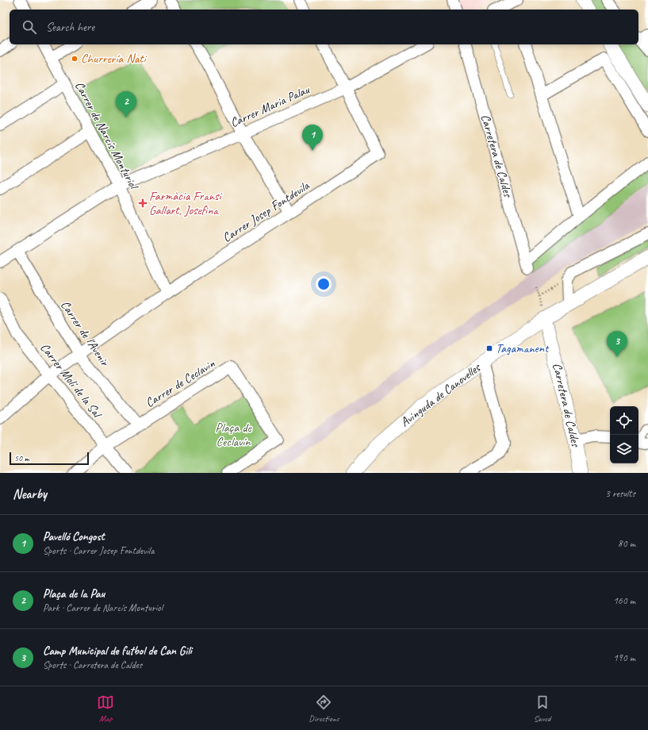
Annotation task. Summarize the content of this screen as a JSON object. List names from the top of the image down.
{
  "streets": {
    "street": [
      "Carrer Maria Palau",
      "Carrer de Narcís Monturiol",
      "Carretera de Caldes",
      "Carrer Josep Fontdevila",
      "Carrer de l'Avenir",
      "Carrer Molí de la Sal",
      "Carrer de Ceclavin",
      "Avinguda de Canovelles"
    ]
  },
  "crossings": [
    ["Carrer Maria Palau", "Carrer de Narcís Monturiol"],
    ["Carrer Maria Palau", "Carrer Josep Fontdevila"],
    ["Carrer Maria Palau", "Carrer de l'Avenir"],
    ["Carrer de Narcís Monturiol", "Carrer Josep Fontdevila"],
    ["Carretera de Caldes", "Avinguda de Canovelles"],
    ["Carrer Josep Fontdevila", "Carrer de l'Avenir"],
    ["Carrer Josep Fontdevila", "Carrer Molí de la Sal"],
    ["Carrer de l'Avenir", "Carrer de Ceclavin"],
    ["Carrer Molí de la Sal", "Carrer de Ceclavin"]
  ],
  "parks": ["Plaça de Ceclavín"],
  "places": {
    "other": ["Churrería Nati"],
    "health": ["Farmàcia Fransi Gallart, Josefina"],
    "transit": ["Tagamanent"]
  },
  "scale_bar": "50 m",
  "page": {
    "search": "Search here",
    "pins": ["2", "1", "3"],
    "scale": "50 m",
    "heading": ["Nearby", "3 results"],
    "list": [
      {
        "mark": "1",
        "name": "Pavelló Congost",
        "note": "Sports · Carrer Josep Fontdevila",
        "value": "80 m"
      },
      {
        "mark": "2",
        "name": "Plaça de la Pau",
        "note": "Park · Carrer de Narcís Monturiol",
        "value": "160 m"
      },
      {
        "mark": "3",
        "name": "Camp Municipal de futbol de Can Gili",
        "note": "Sports · Carretera de Caldes",
        "value": "190 m"
      }
    ],
    "nav": ["Map", "Directions", "Saved"]
  }
}
